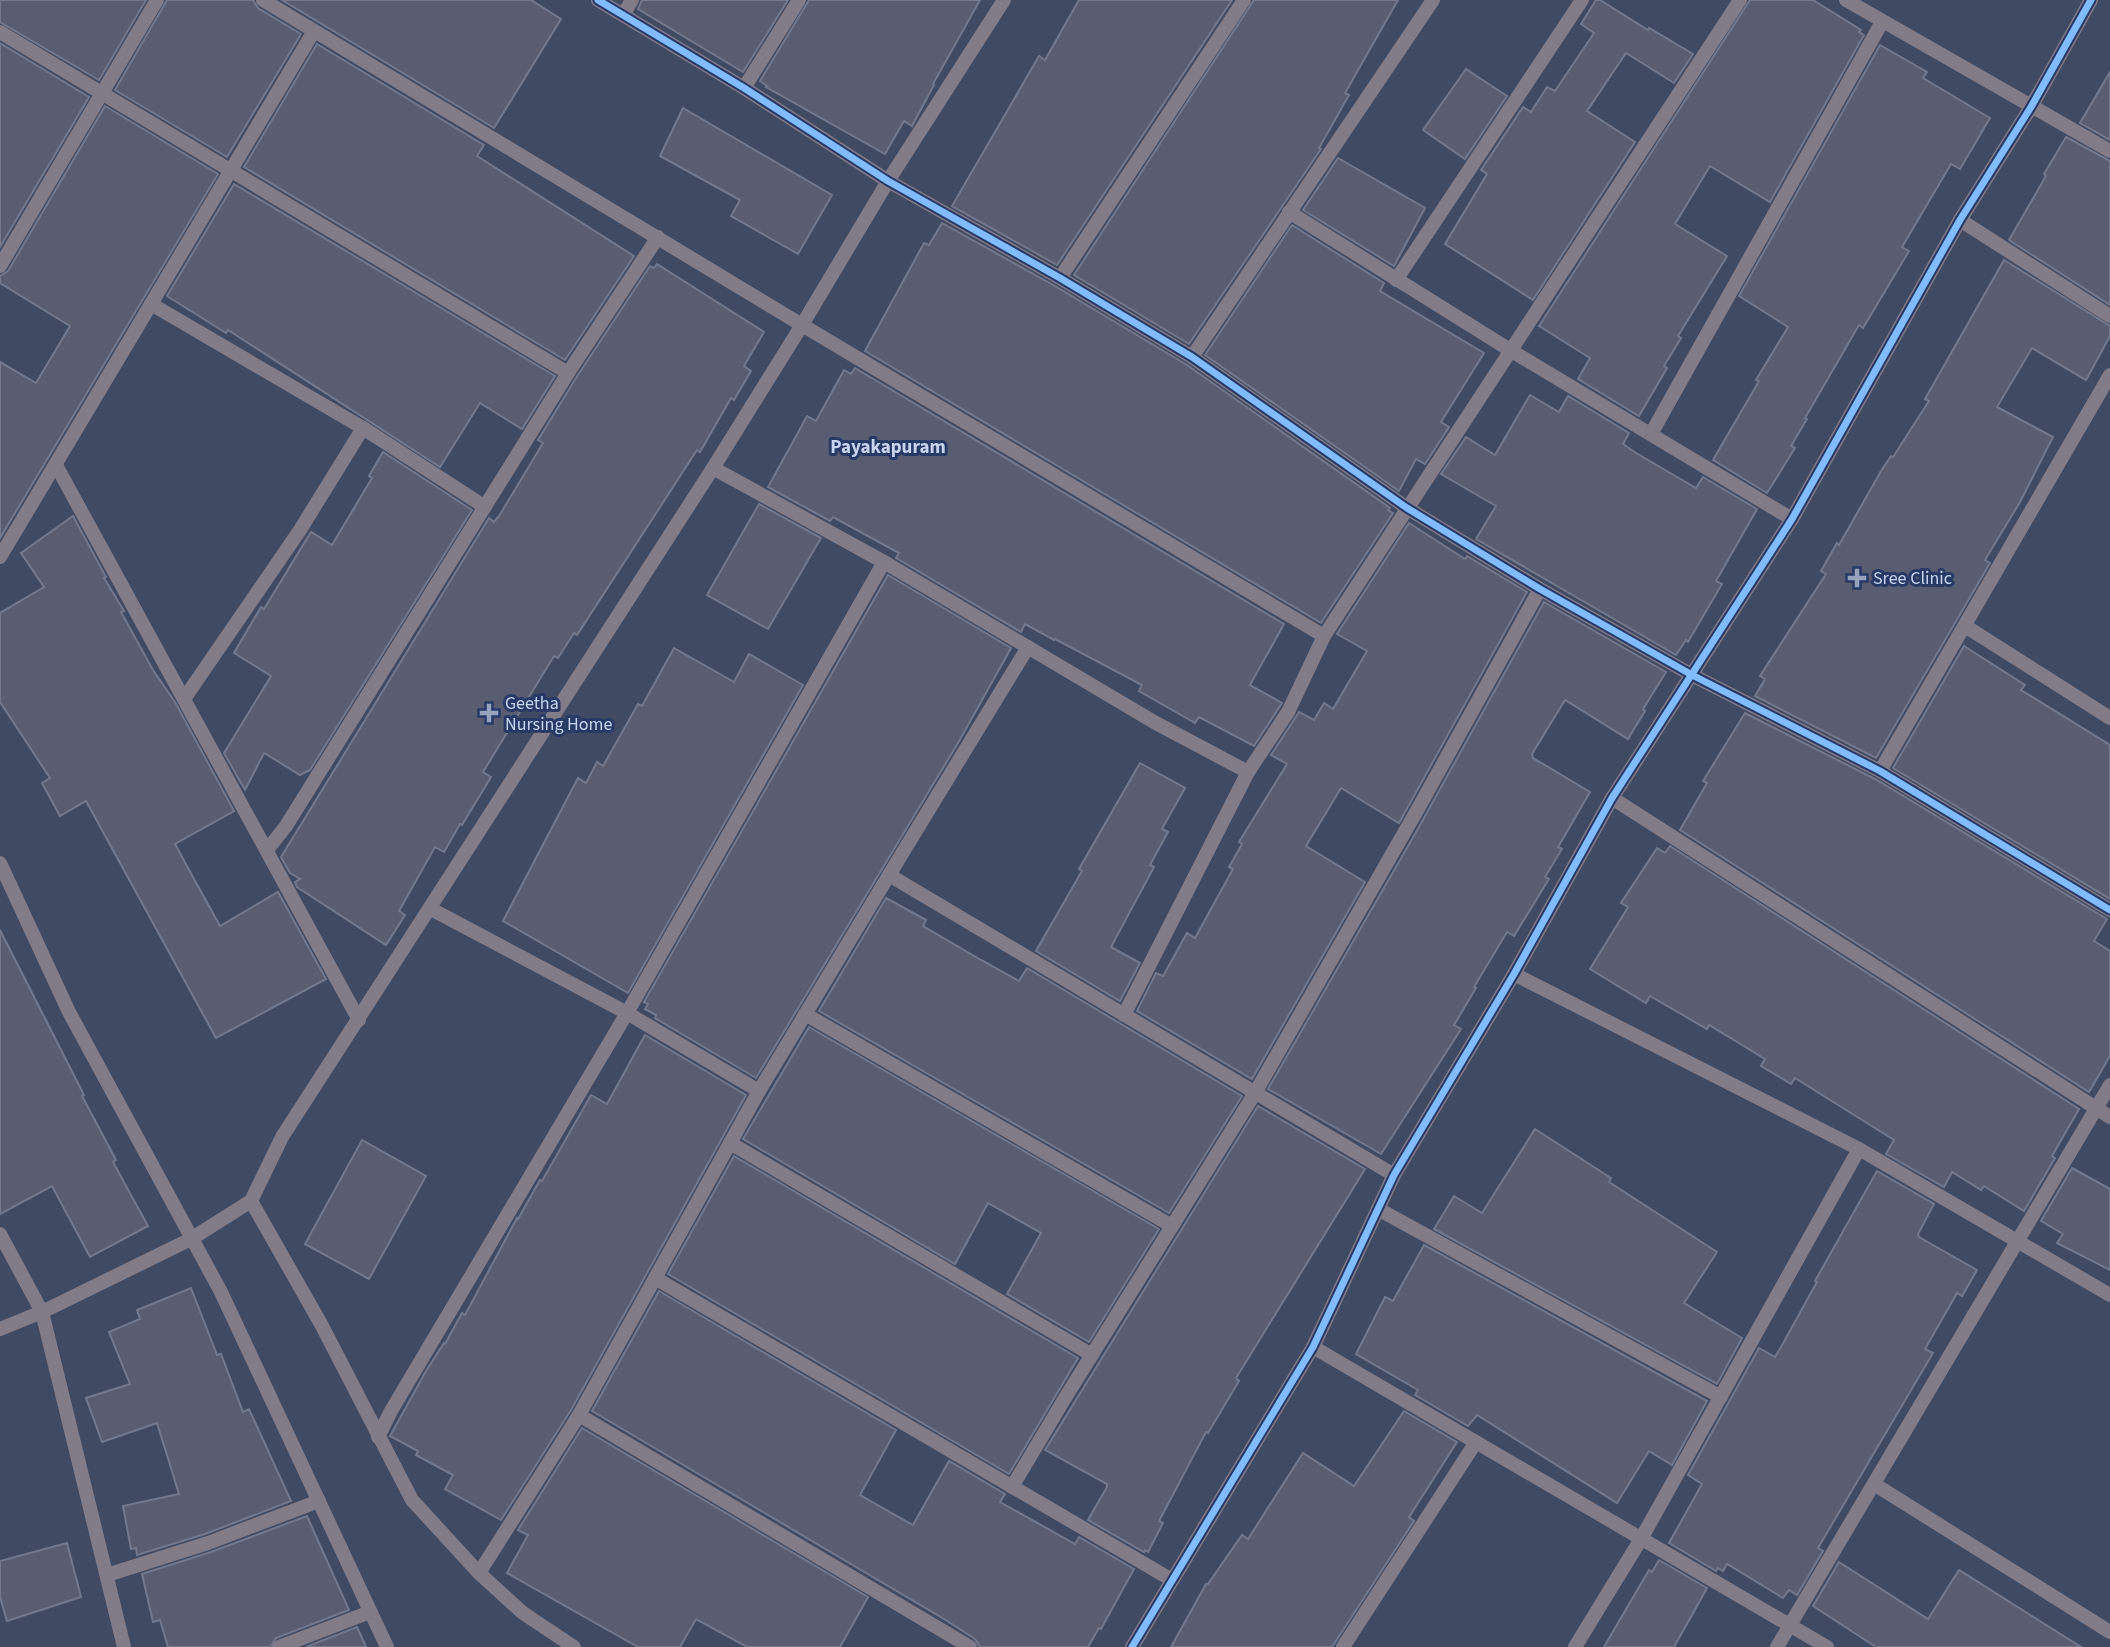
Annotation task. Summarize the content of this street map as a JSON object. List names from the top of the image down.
{
  "districts": ["Payakapuram"],
  "places": {
    "health": ["Sree Clinic", "Geetha Nursing Home"]
  }
}
